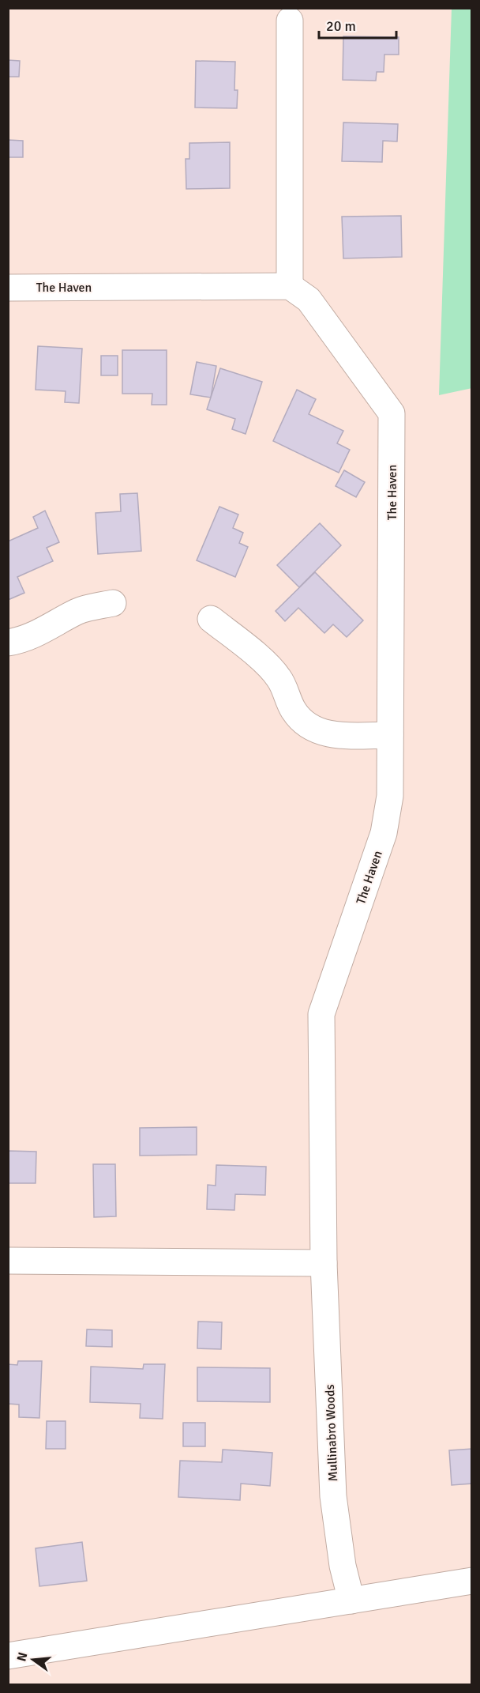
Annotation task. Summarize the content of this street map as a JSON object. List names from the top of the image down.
{
  "streets": {
    "street": ["The Haven", "Mullinabro Woods"]
  },
  "crossings": [
    ["The Haven", "Mullinabro Woods"]
  ],
  "scale_bar": "20 m",
  "north": "left"
}
